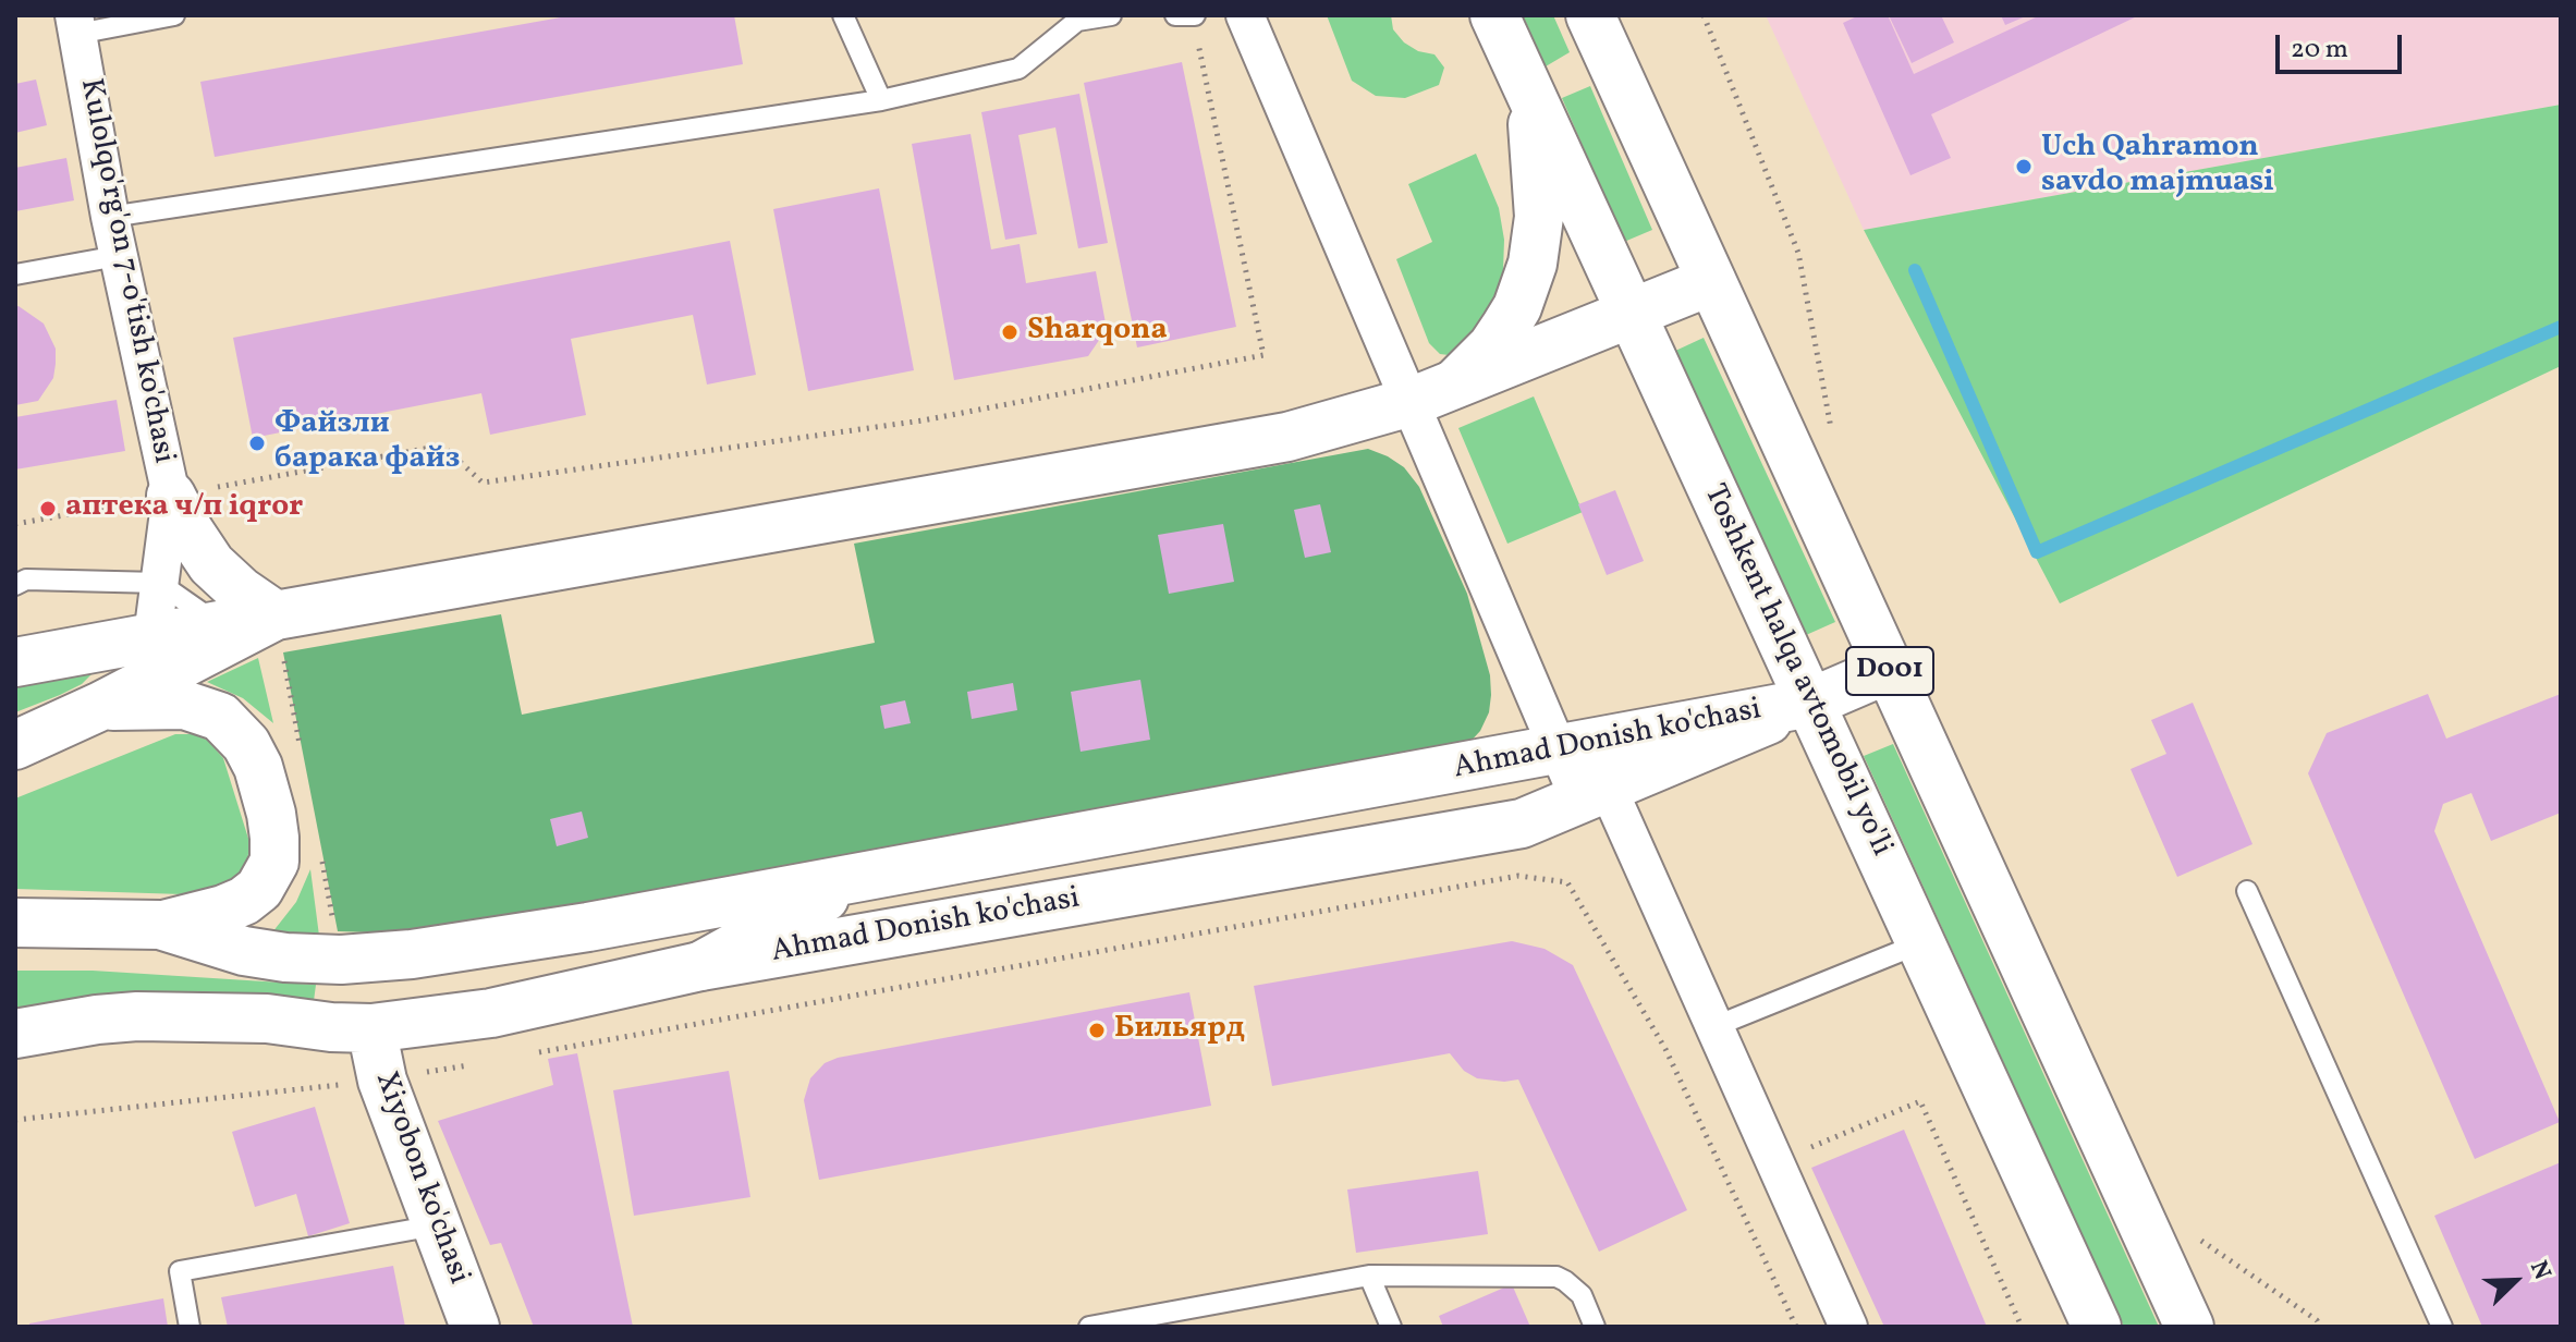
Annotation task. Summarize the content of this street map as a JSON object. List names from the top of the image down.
{
  "streets": {
    "main road": [
      "Toshkent halqa avtomobil yo'li",
      "D001",
      "Ahmad Donish ko'chasi",
      "Xiyobon ko'chasi"
    ],
    "street": ["Kulolqo'rg'on 7-o'tish ko'chasi"]
  },
  "crossings": [
    ["Kulolqo'rg'on 7-o'tish ko'chasi", "Ahmad Donish ko'chasi"],
    ["Toshkent halqa avtomobil yo'li", "Ahmad Donish ko'chasi"],
    ["D001", "Ahmad Donish ko'chasi"],
    ["Ahmad Donish ko'chasi", "Xiyobon ko'chasi"]
  ],
  "places": [
    "Uch Qahramon savdo majmuasi",
    "Sharqona",
    "Файзли барака файз",
    "аптека ч/п iqror",
    "Бильярд"
  ],
  "scale_bar": "20 m",
  "north": "top right"
}
